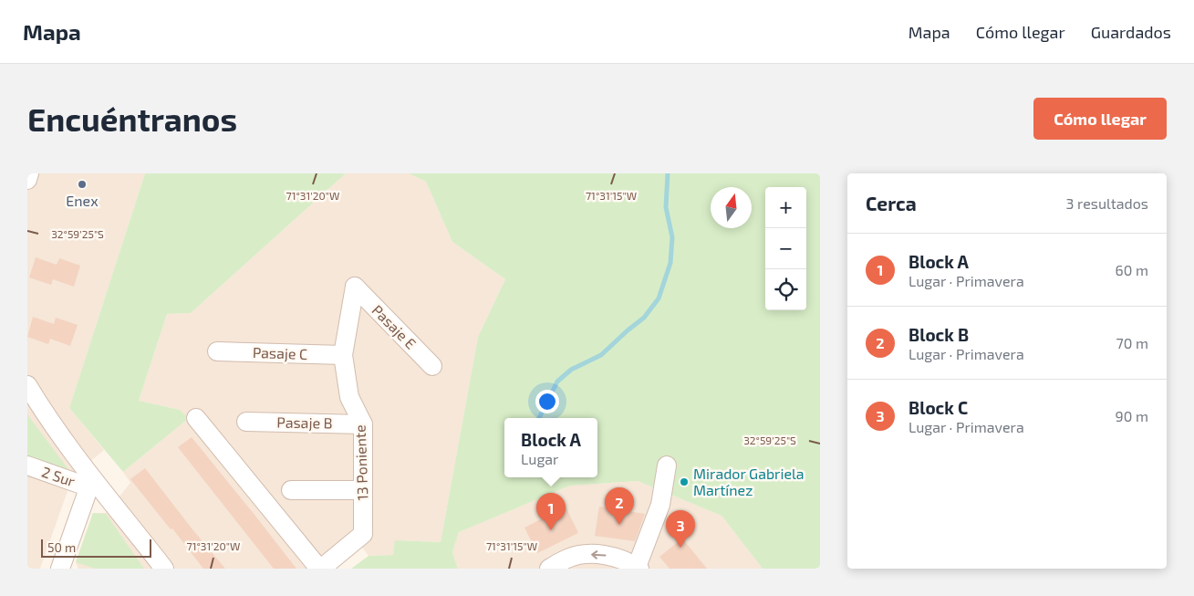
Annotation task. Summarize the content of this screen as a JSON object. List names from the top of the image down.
{
  "streets": {
    "street": [
      "Pasaje E",
      "Pasaje C",
      "Pasaje B",
      "13 Poniente",
      "2 Sur"
    ]
  },
  "crossings": [
    ["Pasaje E", "13 Poniente"],
    ["Pasaje C", "13 Poniente"],
    ["Pasaje B", "13 Poniente"]
  ],
  "places": ["Enex", "Mirador Gabriela Martínez"],
  "scale_bar": "50 m",
  "north": "top",
  "page": {
    "header": "Mapa",
    "nav": ["Mapa", "Cómo llegar", "Guardados"],
    "buttons": "Cómo llegar",
    "title": "Encuéntranos",
    "heading": ["Cerca", "3 resultados"],
    "map_buttons": ["+", "−"],
    "list": [
      {
        "mark": "1",
        "name": "Block A",
        "note": "Lugar · Primavera",
        "value": "60 m"
      },
      {
        "mark": "2",
        "name": "Block B",
        "note": "Lugar · Primavera",
        "value": "70 m"
      },
      {
        "mark": "3",
        "name": "Block C",
        "note": "Lugar · Primavera",
        "value": "90 m"
      }
    ],
    "popup": ["Block A", "Lugar"],
    "pins": ["2", "1", "3"],
    "scale": "50 m"
  },
  "coordinates": ["71°31'20\"W", "71°31'15\"W", "32°59'25\"S"]
}
